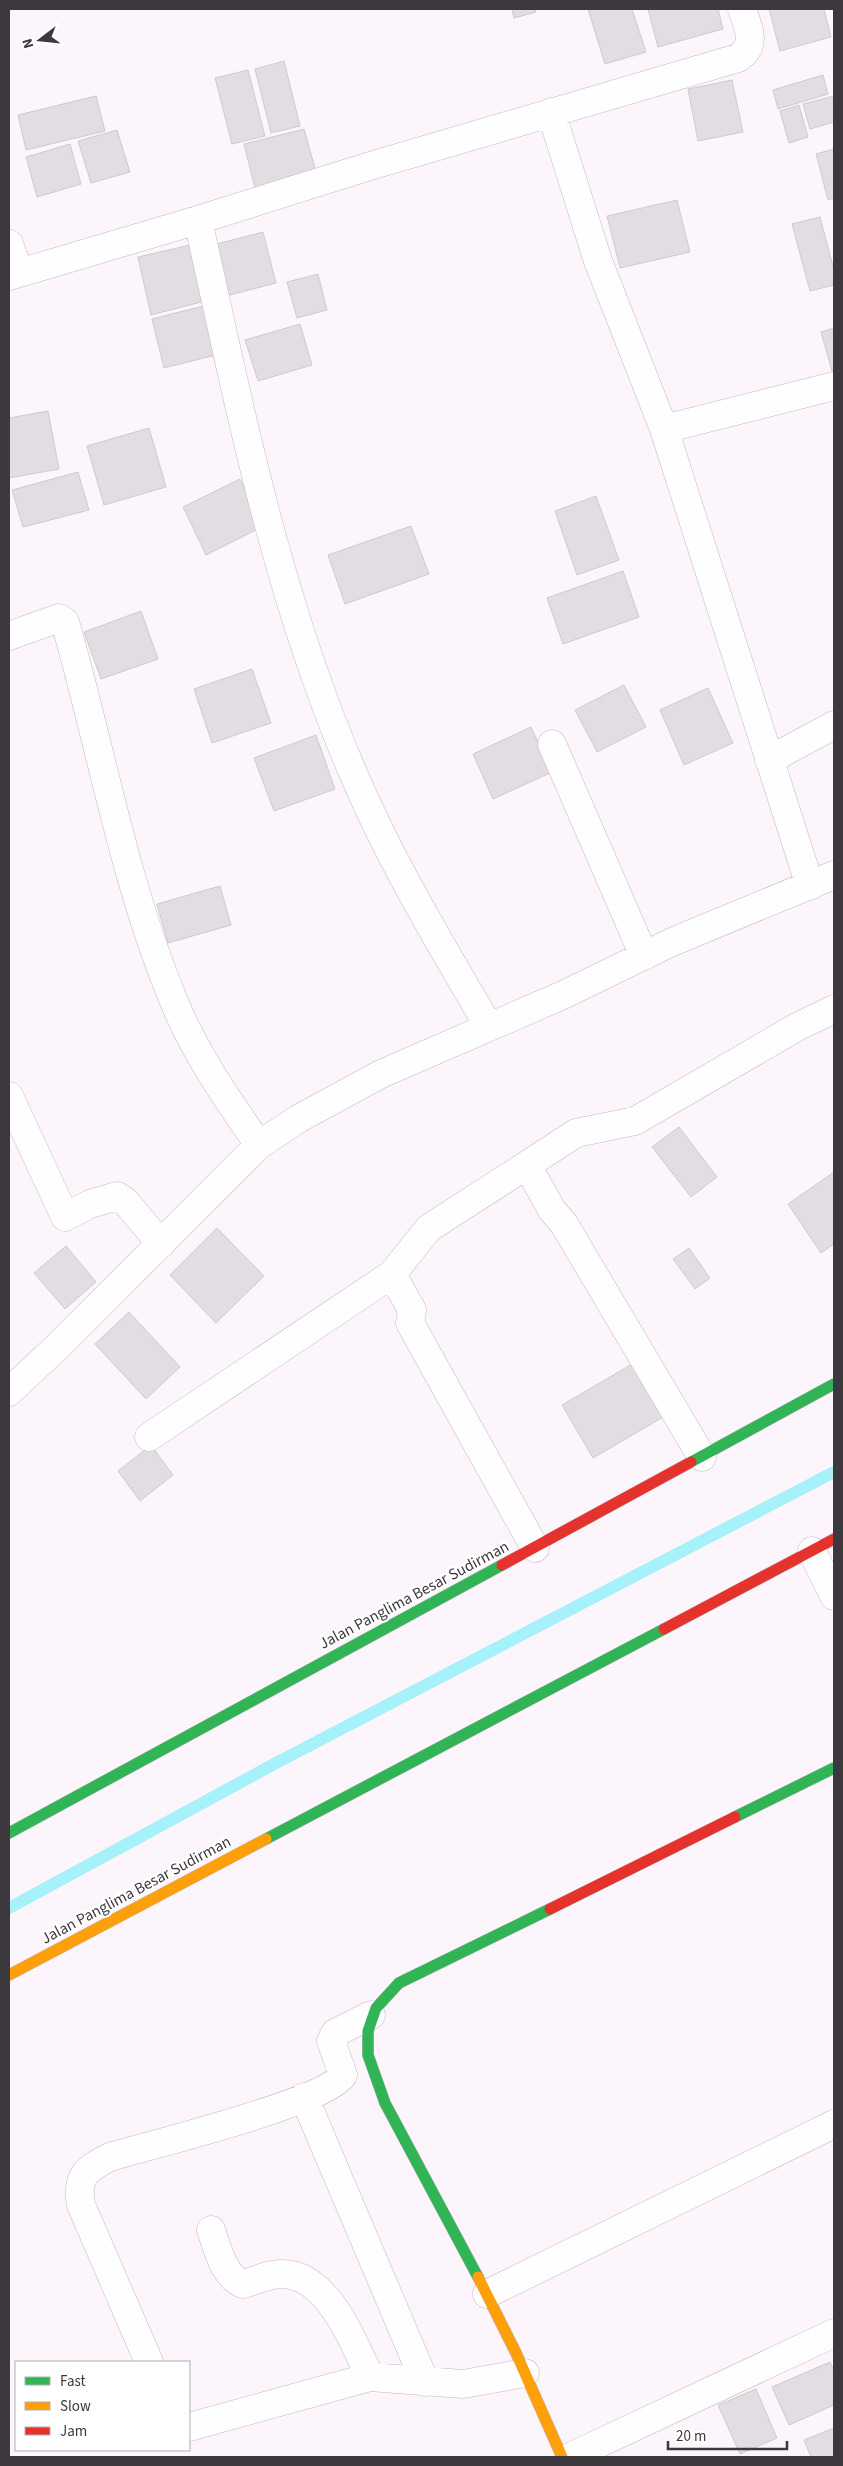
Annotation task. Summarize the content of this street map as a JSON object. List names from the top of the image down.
{
  "streets": {
    "main road": ["Jalan Panglima Besar Sudirman"]
  },
  "legend": ["Fast", "Slow", "Jam"],
  "scale_bar": "20 m",
  "north": "left"
}
